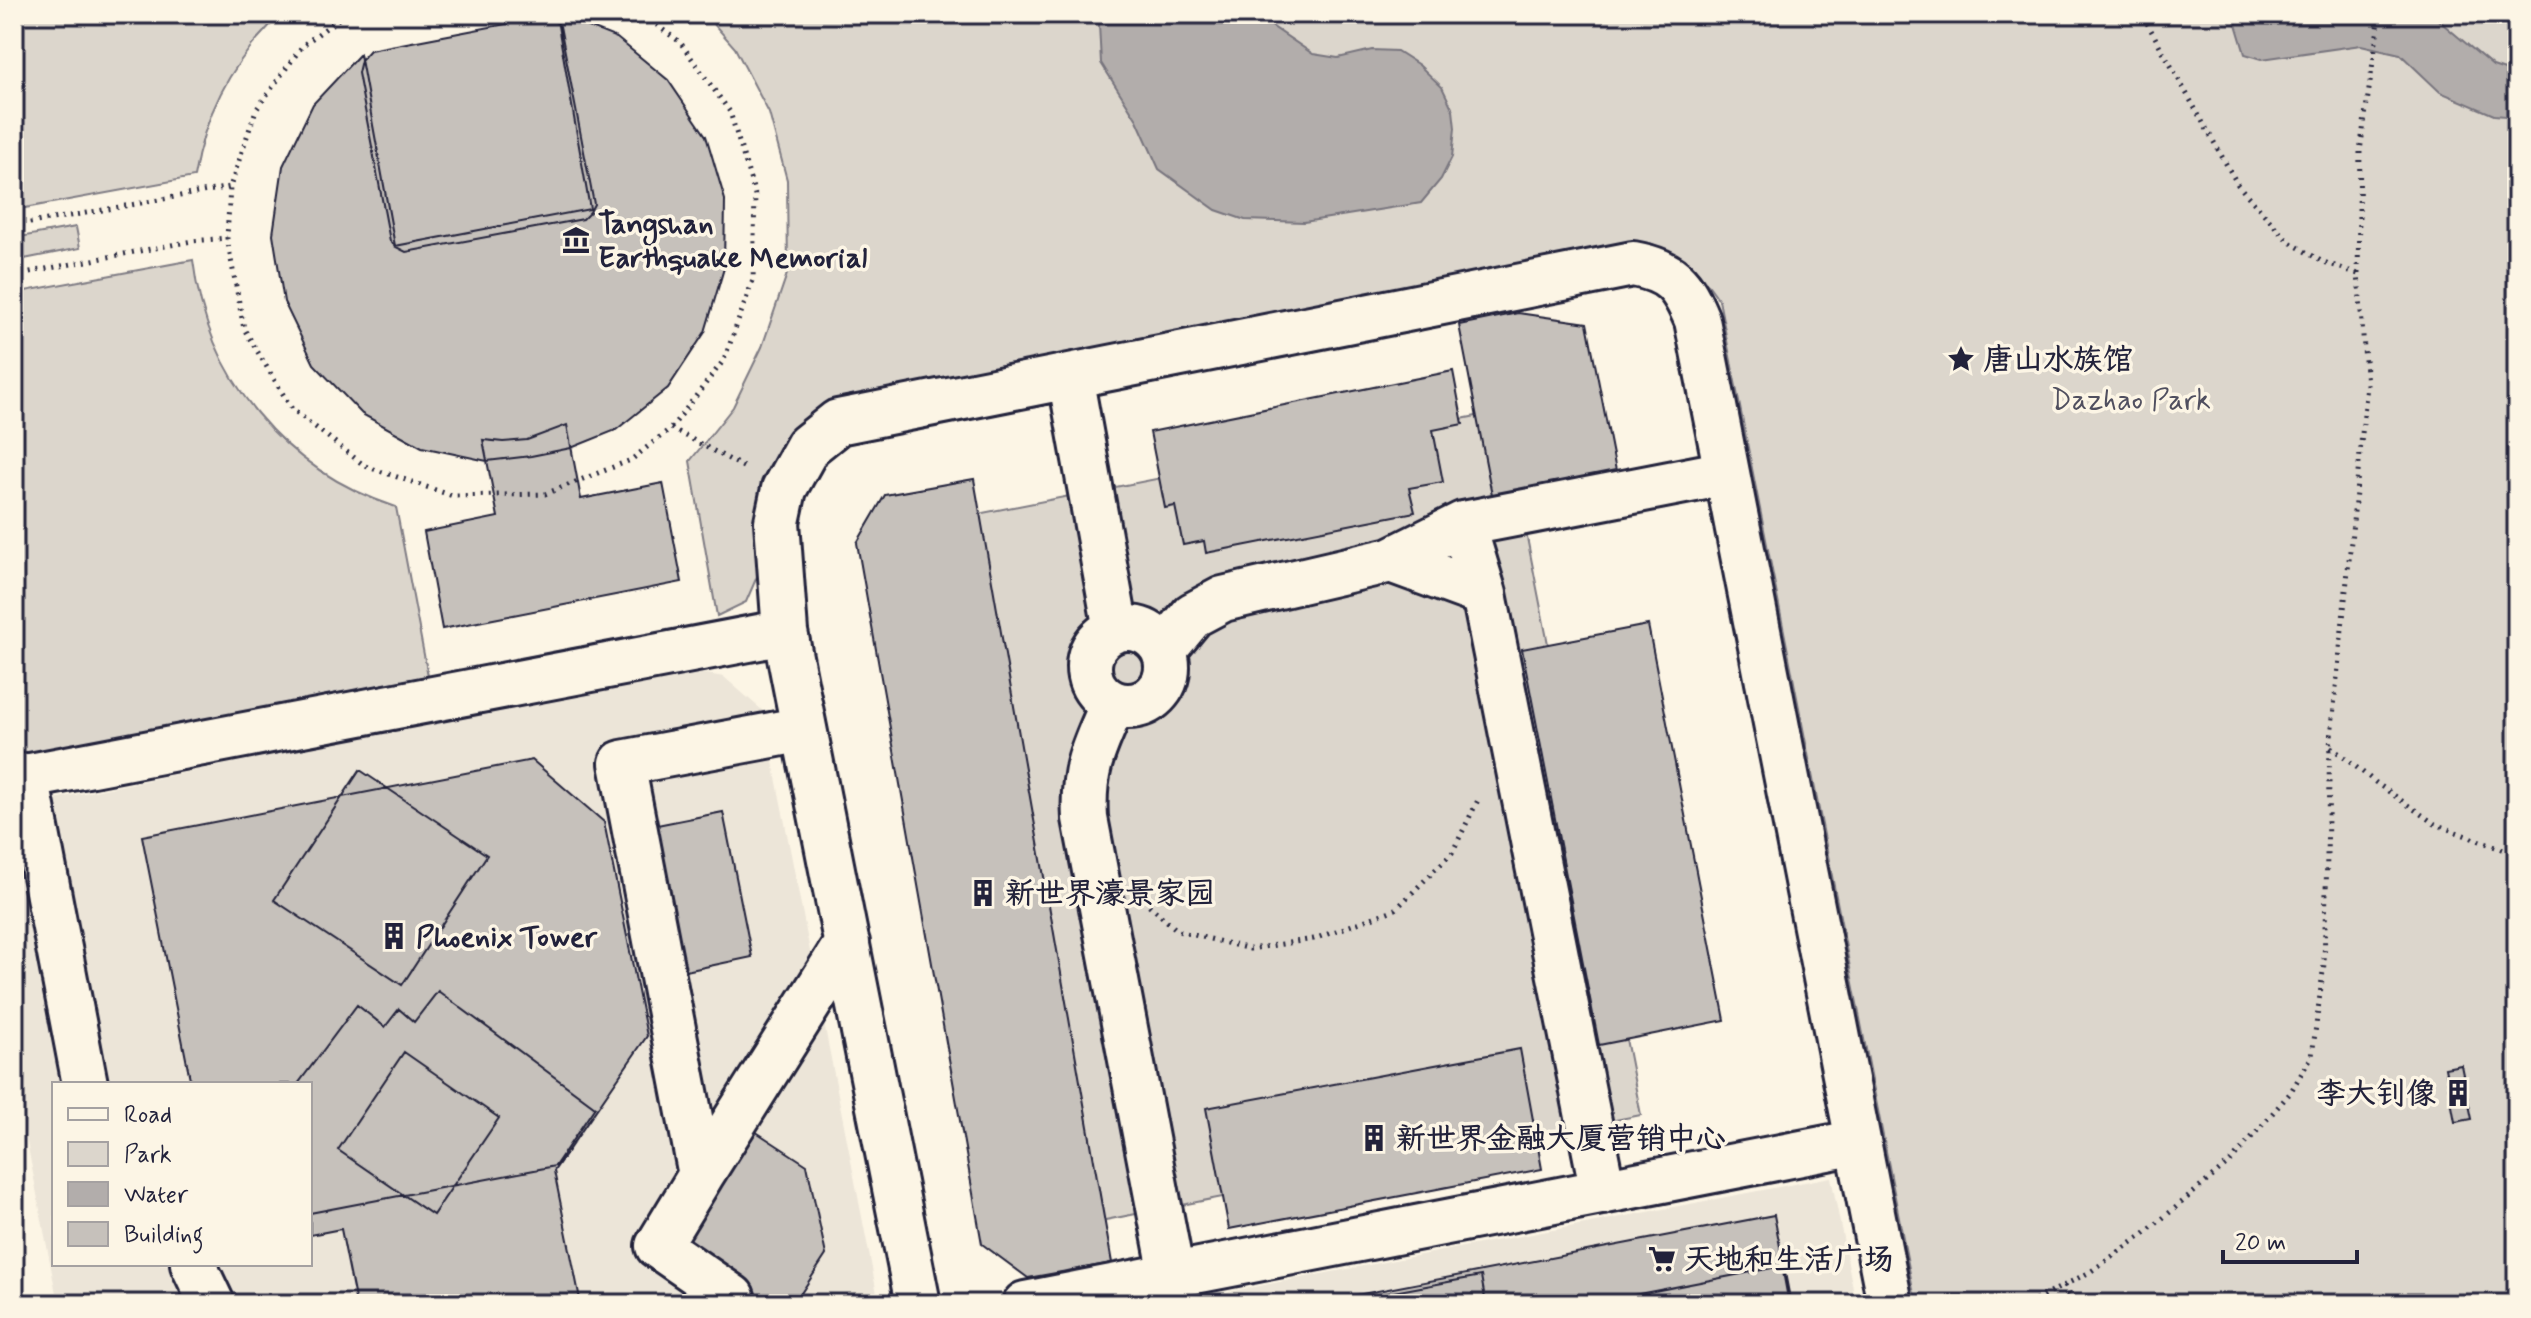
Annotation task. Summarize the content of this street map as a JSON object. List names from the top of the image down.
{
  "parks": ["Dazhao Park"],
  "places": {
    "museum": ["Tangshan Earthquake Memorial"],
    "place": ["唐山水族馆"],
    "building": [
      "新世界濠景家园",
      "Phoenix Tower",
      "李大钊像",
      "新世界金融大厦营销中心"
    ],
    "supermarket": ["天地和生活广场"]
  },
  "legend": [
    "Road",
    "Park",
    "Water",
    "Building"
  ],
  "scale_bar": "20 m"
}
